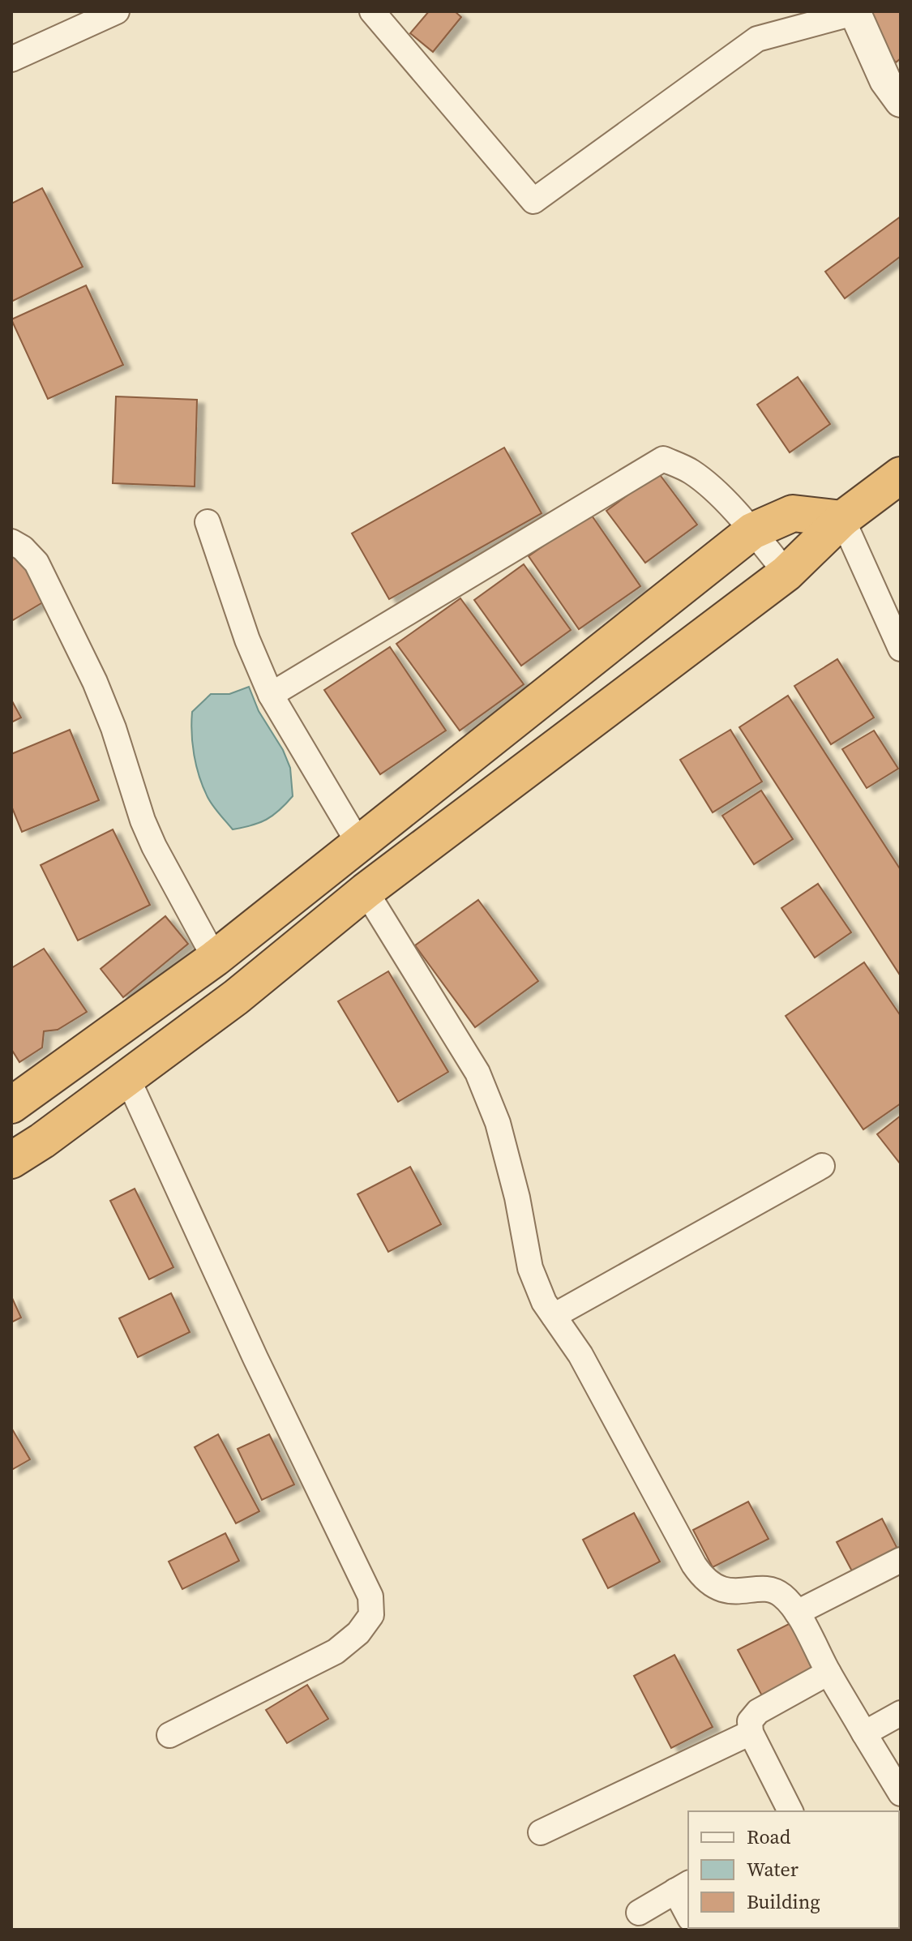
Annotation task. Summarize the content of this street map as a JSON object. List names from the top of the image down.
{
  "legend": ["Road", "Water", "Building"]
}
